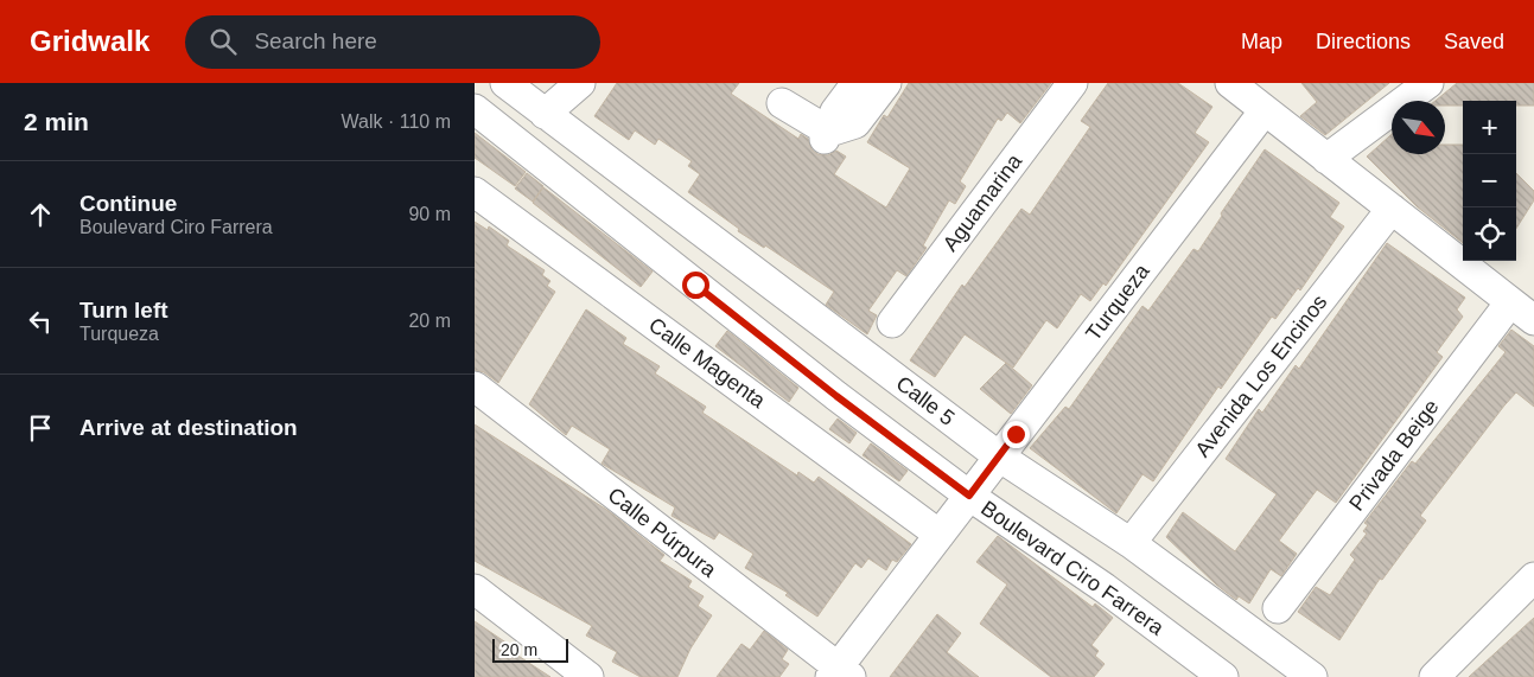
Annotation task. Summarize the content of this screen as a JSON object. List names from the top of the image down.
{
  "streets": {
    "street": [
      "Aguamarina",
      "Turqueza",
      "Calle Magenta",
      "Avenida Los Encinos",
      "Calle 5",
      "Privada Beige",
      "Calle Púrpura",
      "Boulevard Ciro Farrera"
    ]
  },
  "crossings": [
    ["Turqueza", "Calle Magenta"],
    ["Turqueza", "Calle 5"],
    ["Turqueza", "Calle Púrpura"],
    ["Turqueza", "Boulevard Ciro Farrera"],
    ["Avenida Los Encinos", "Calle 5"]
  ],
  "scale_bar": "20 m",
  "north": "bottom right",
  "page": {
    "header": "Gridwalk",
    "search": "Search here",
    "nav": ["Map", "Directions", "Saved"],
    "heading": ["2 min", "Walk · 110 m"],
    "map_buttons": ["+", "−"],
    "list": [
      ["Continue", "Boulevard Ciro Farrera", "90 m"],
      ["Turn left", "Turqueza", "20 m"],
      "Arrive at destination"
    ],
    "scale": "20 m"
  }
}
